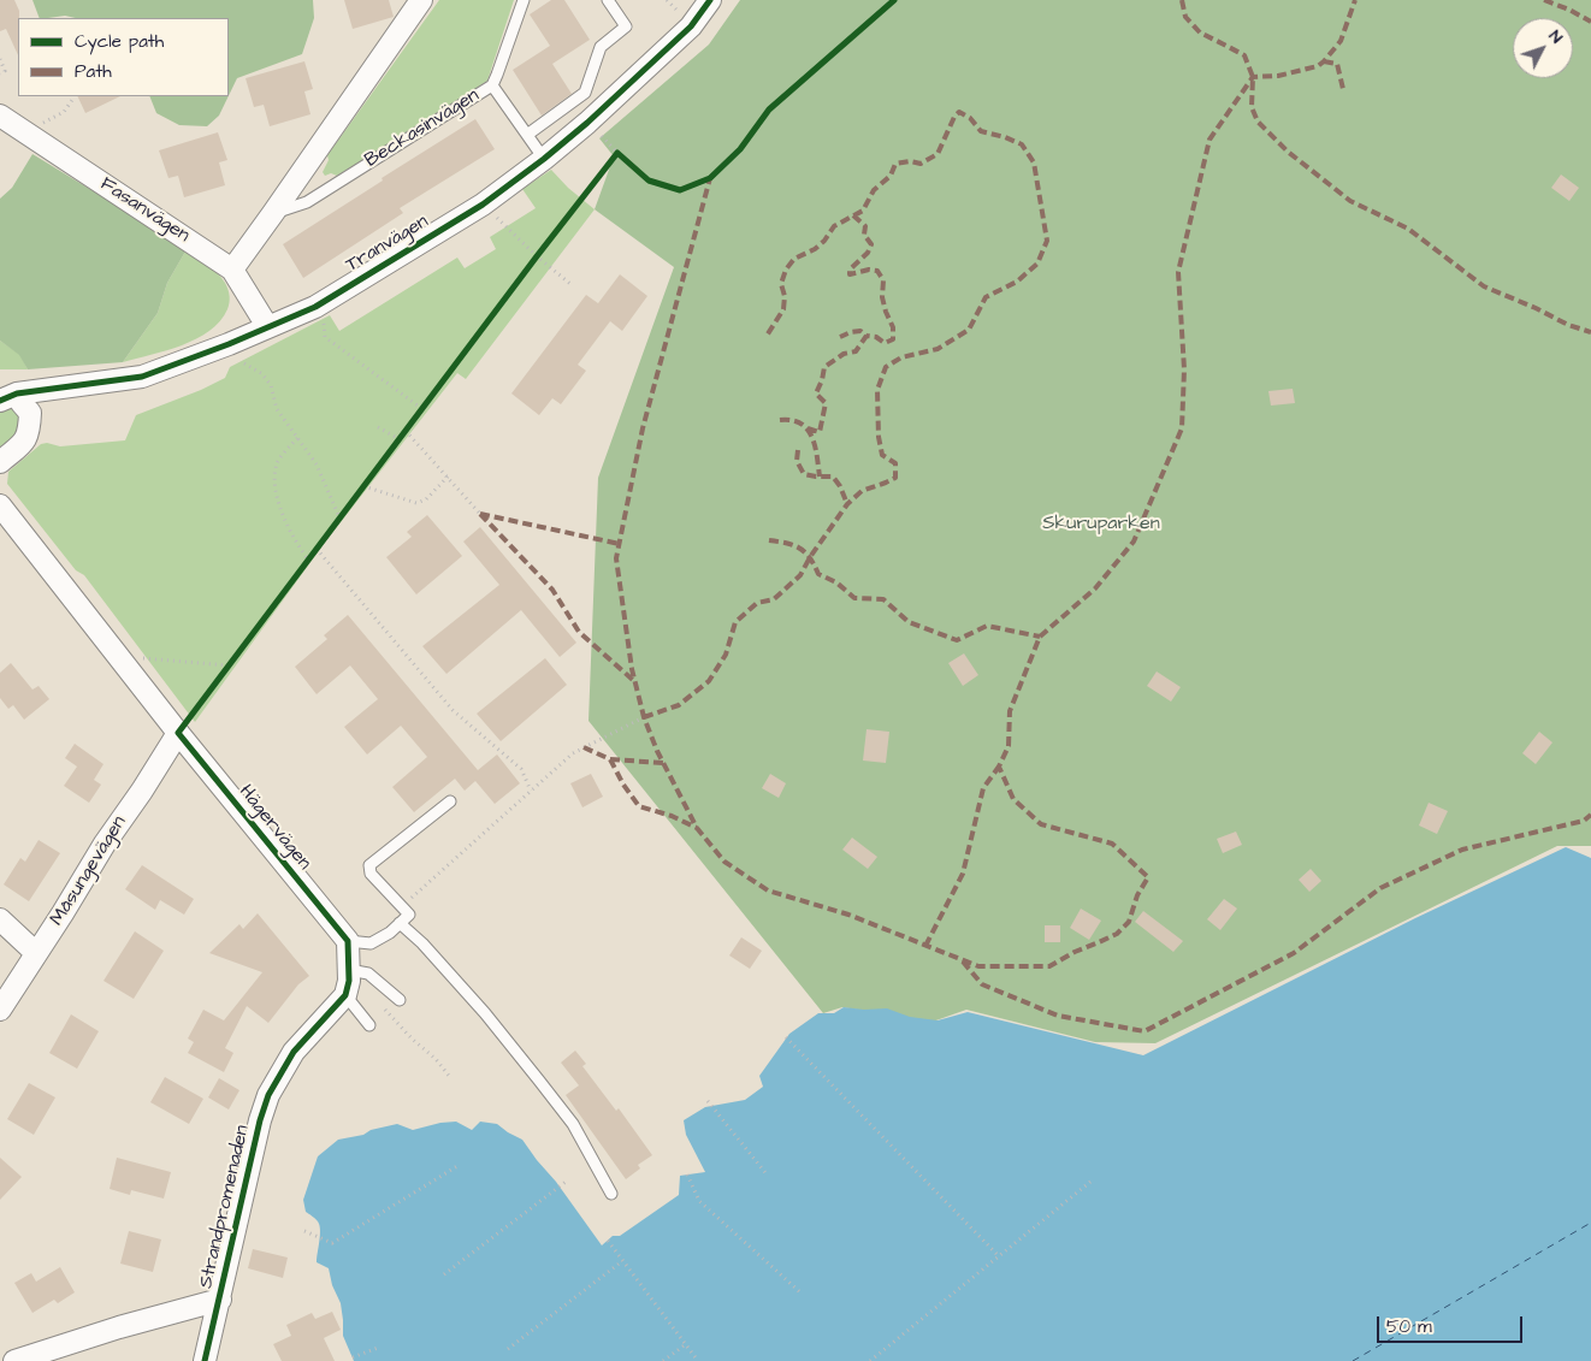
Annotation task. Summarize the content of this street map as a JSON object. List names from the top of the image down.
{
  "streets": {
    "street": [
      "Fasanvägen",
      "Tranvägen",
      "Hägervägen",
      "Måsungevägen",
      "Strandpromenaden"
    ],
    "lane": ["Beckasinvägen"]
  },
  "crossings": [
    ["Fasanvägen", "Tranvägen"],
    ["Hägervägen", "Måsungevägen"]
  ],
  "parks": ["Skuruparken"],
  "legend": ["Cycle path", "Path"],
  "scale_bar": "50 m",
  "north": "top right"
}
